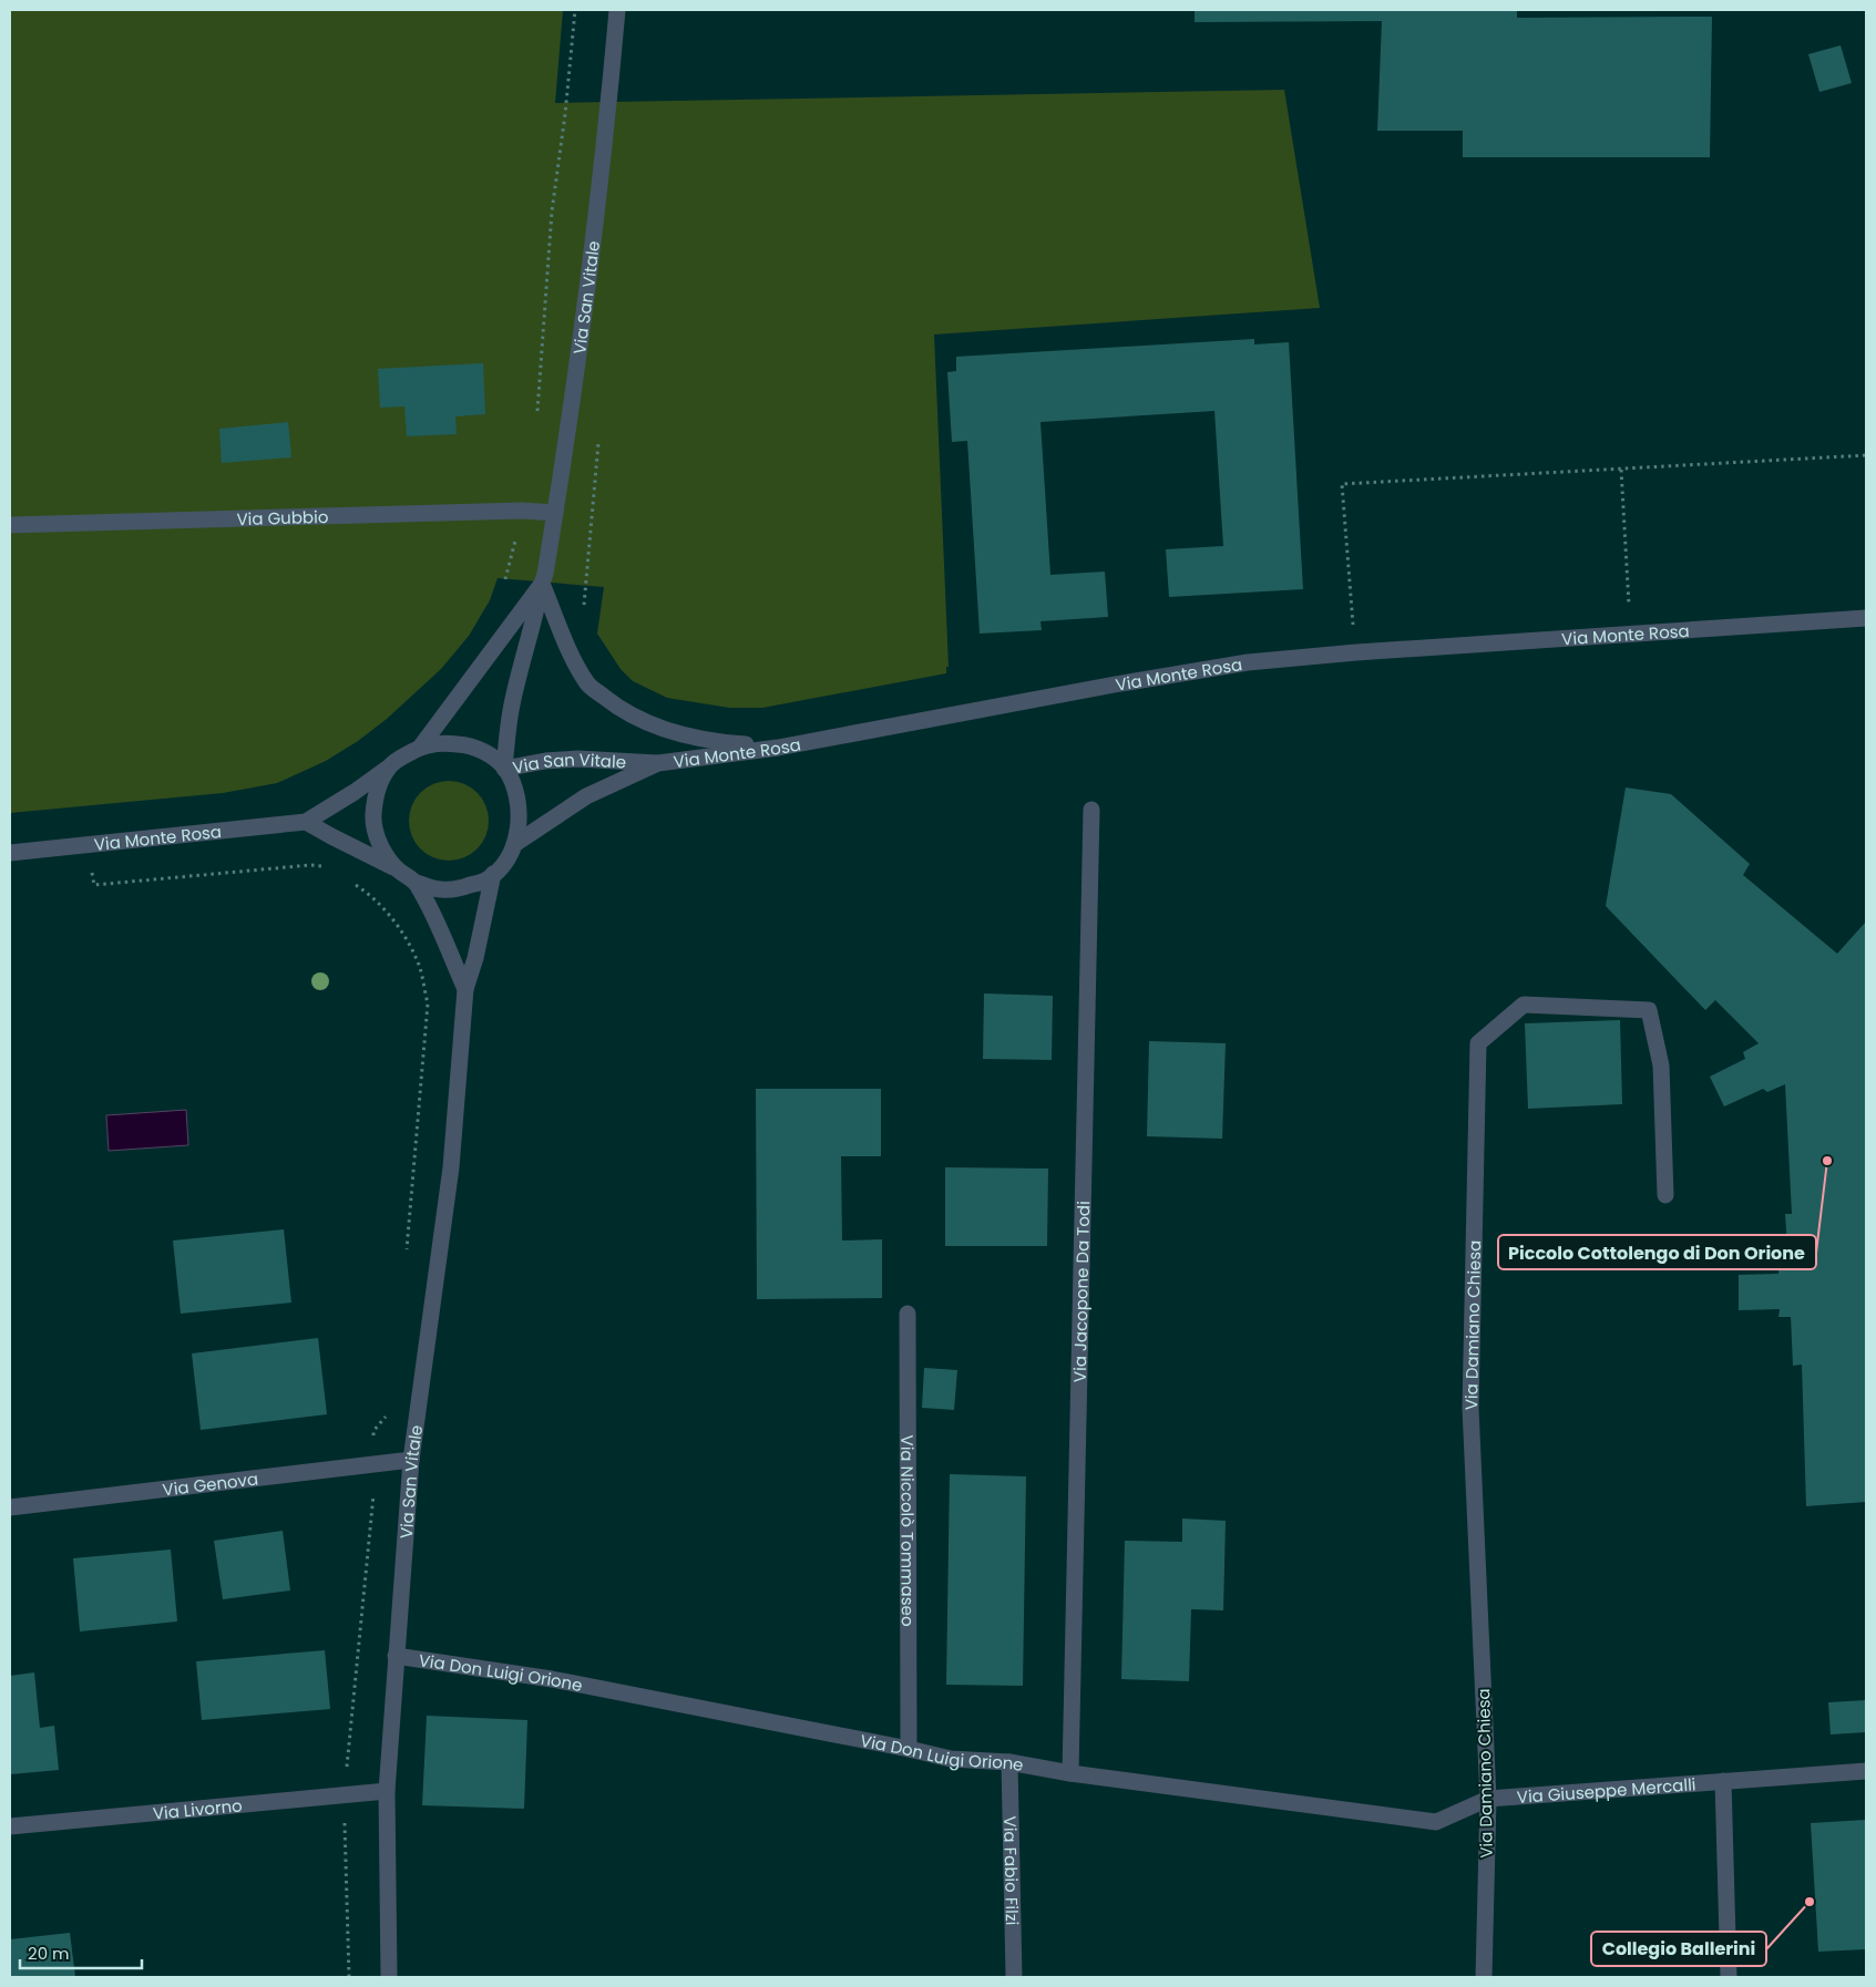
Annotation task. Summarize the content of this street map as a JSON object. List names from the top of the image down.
{
  "streets": {
    "street": [
      "Via San Vitale",
      "Via Gubbio",
      "Via Monte Rosa",
      "Via Jacopone Da Todi",
      "Via Damiano Chiesa",
      "Via Genova",
      "Via Niccolò Tommaseo",
      "Via Don Luigi Orione",
      "Via Giuseppe Mercalli",
      "Via Livorno",
      "Via Fabio Filzi"
    ]
  },
  "crossings": [
    ["Via San Vitale", "Via Gubbio"],
    ["Via San Vitale", "Via Monte Rosa"],
    ["Via San Vitale", "Via Genova"],
    ["Via San Vitale", "Via Don Luigi Orione"],
    ["Via San Vitale", "Via Livorno"],
    ["Via Jacopone Da Todi", "Via Don Luigi Orione"],
    ["Via Damiano Chiesa", "Via Don Luigi Orione"],
    ["Via Damiano Chiesa", "Via Giuseppe Mercalli"],
    ["Via Niccolò Tommaseo", "Via Don Luigi Orione"],
    ["Via Don Luigi Orione", "Via Giuseppe Mercalli"],
    ["Via Don Luigi Orione", "Via Fabio Filzi"]
  ],
  "places": ["Piccolo Cottolengo di Don Orione", "Collegio Ballerini"],
  "scale_bar": "20 m"
}
